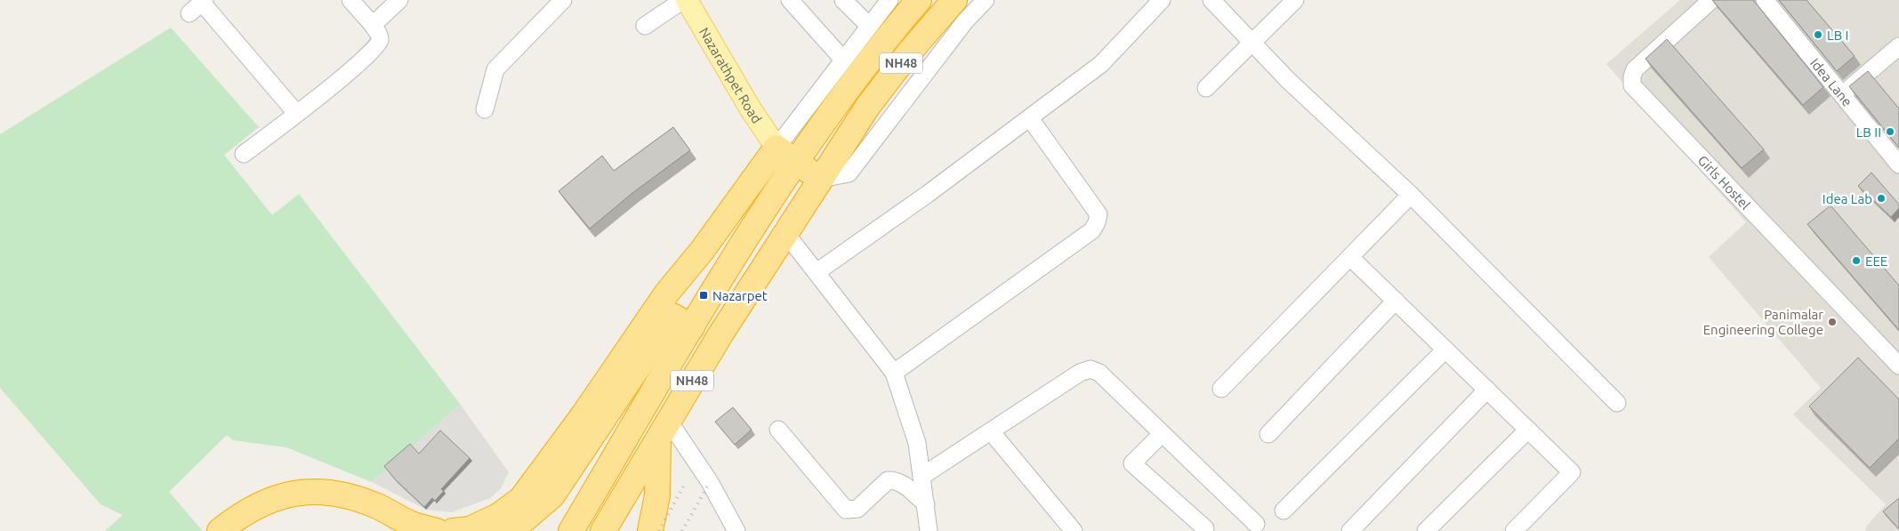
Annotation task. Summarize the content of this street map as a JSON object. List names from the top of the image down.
{
  "streets": {
    "highway": ["NH48"],
    "main road": ["Nazarathpet Road"],
    "street": ["Idea Lane", "Girls Hostel"]
  },
  "crossings": [
    ["NH48", "Nazarathpet Road"]
  ],
  "places": {
    "other": [
      "LB I",
      "LB II",
      "Idea Lab",
      "EEE",
      "Panimalar Engineering College"
    ],
    "transit": ["Nazarpet"]
  }
}
